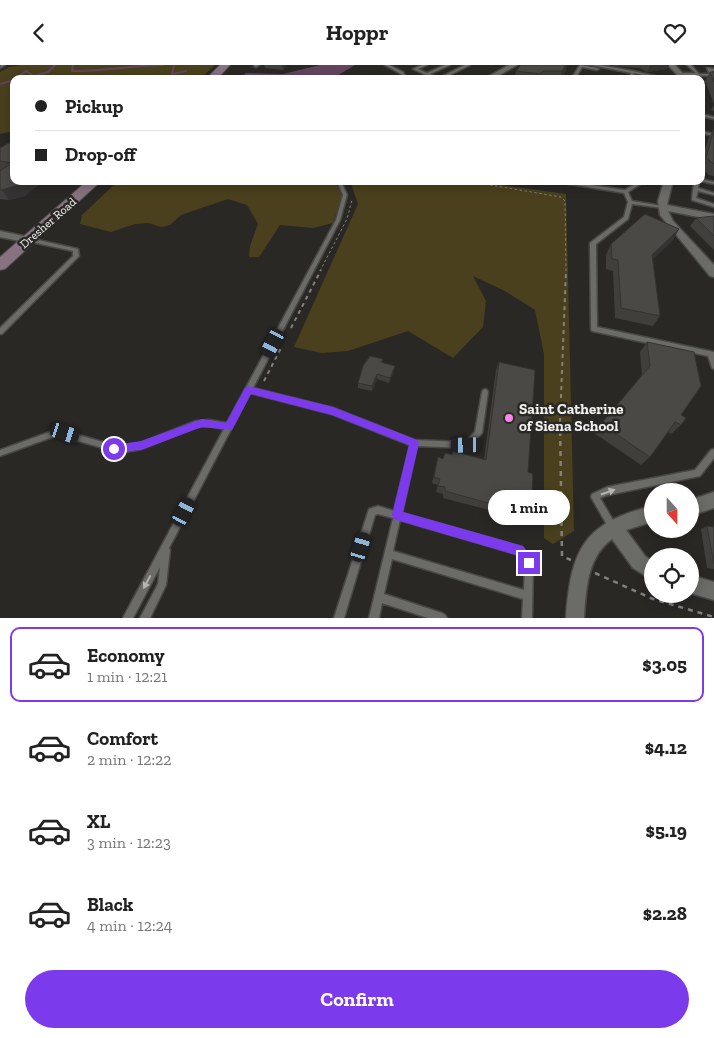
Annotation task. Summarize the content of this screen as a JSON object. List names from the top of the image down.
{
  "streets": {
    "main road": ["Dresher Road"]
  },
  "places": ["Saint Catherine of Siena School"],
  "north": "bottom",
  "page": {
    "header": "Hoppr",
    "banner": ["Pickup", "Drop-off"],
    "bubble": "1 min",
    "list": [
      {
        "name": "Economy",
        "note": "1 min · 12:21",
        "value": "$3.05"
      },
      {
        "name": "Comfort",
        "note": "2 min · 12:22",
        "value": "$4.12"
      },
      {
        "name": "XL",
        "note": "3 min · 12:23",
        "value": "$5.19"
      },
      {
        "name": "Black",
        "note": "4 min · 12:24",
        "value": "$2.28"
      }
    ],
    "buttons": "Confirm"
  }
}
